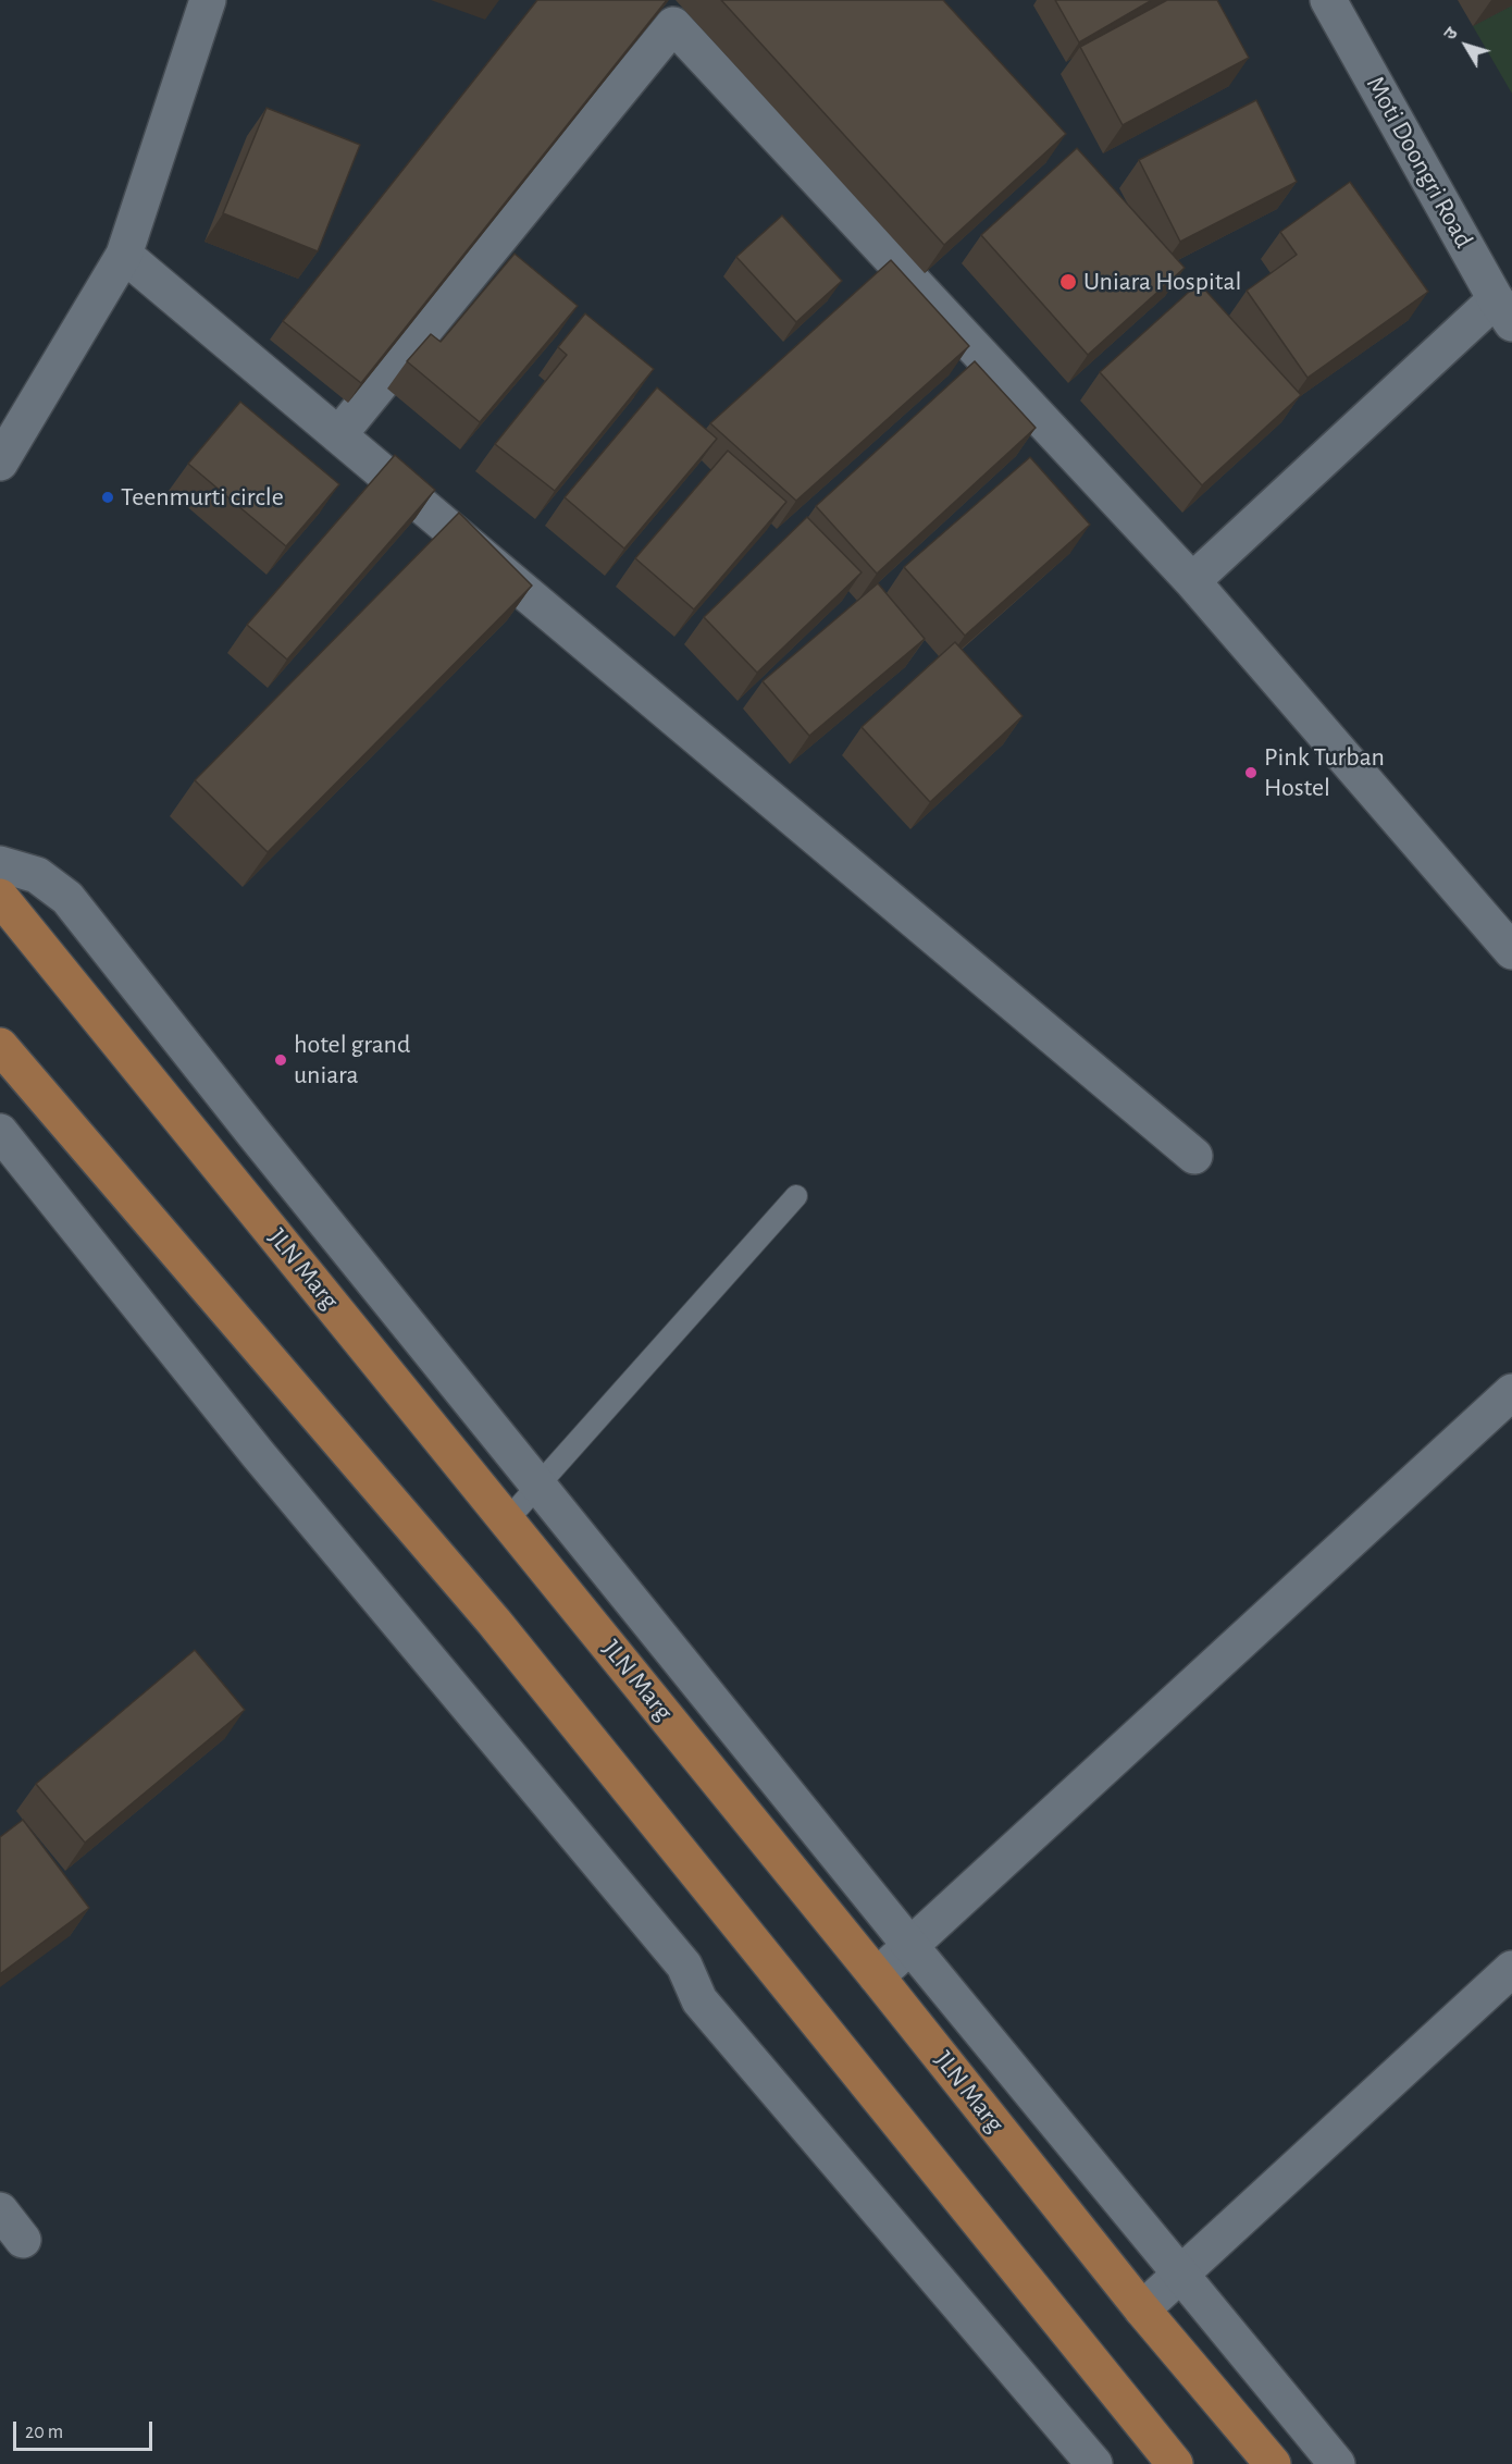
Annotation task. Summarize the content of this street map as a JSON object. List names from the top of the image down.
{
  "streets": {
    "main road": ["JLN Marg"],
    "street": ["Moti Doongri Road"]
  },
  "places": [
    "Uniara Hospital",
    "Teenmurti circle",
    "Pink Turban Hostel",
    "hotel grand uniara"
  ],
  "scale_bar": "20 m",
  "north": "top left"
}
